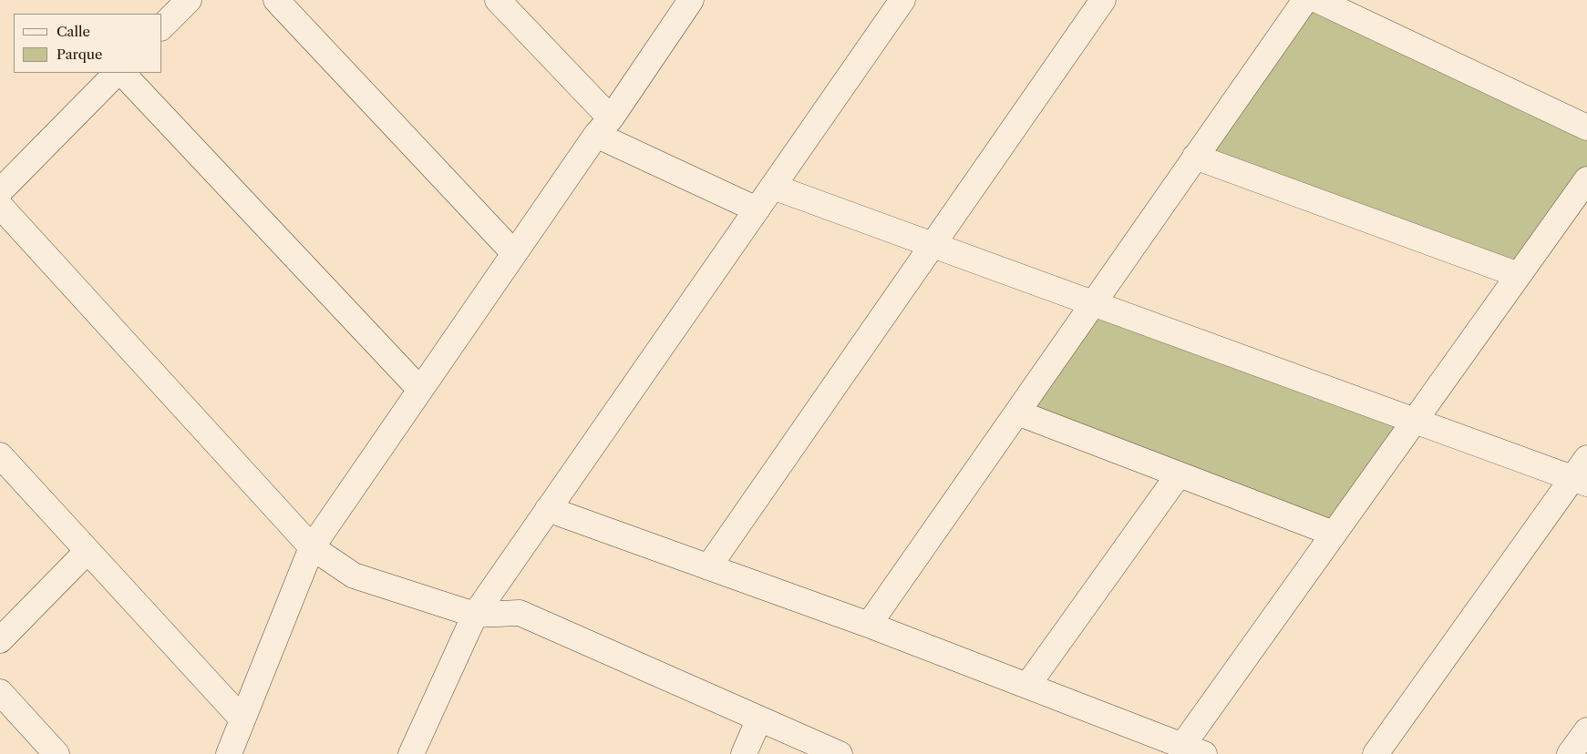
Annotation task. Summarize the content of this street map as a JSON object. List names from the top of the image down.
{
  "legend": ["Calle", "Parque"]
}
